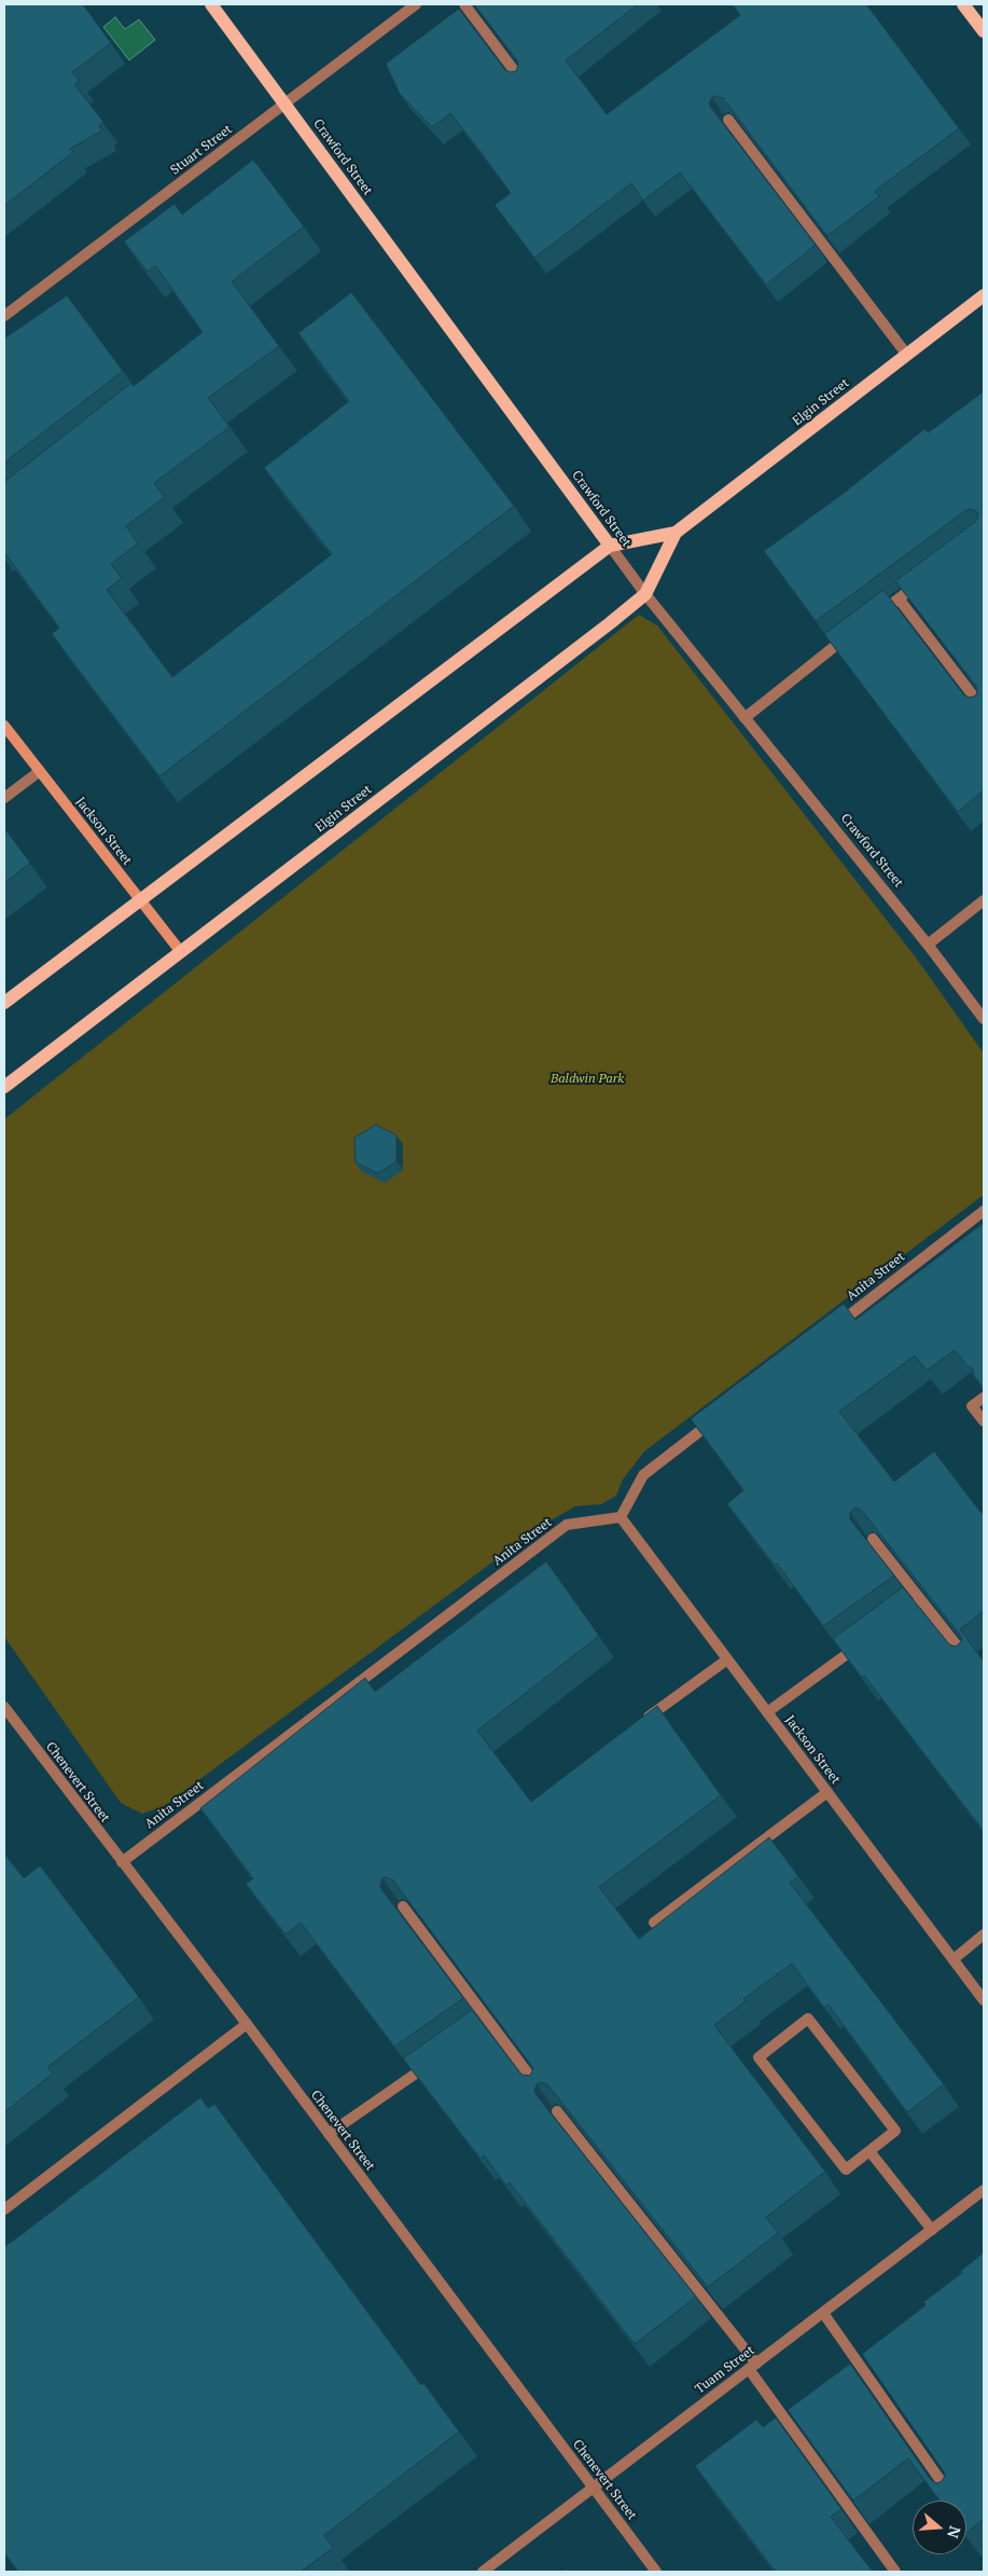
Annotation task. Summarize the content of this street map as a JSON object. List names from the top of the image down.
{
  "streets": {
    "main road": ["Crawford Street", "Elgin Street", "Jackson Street"],
    "street": [
      "Stuart Street",
      "Anita Street",
      "Chenevert Street",
      "Tuam Street"
    ]
  },
  "crossings": [
    ["Stuart Street", "Crawford Street"],
    ["Crawford Street", "Elgin Street"],
    ["Elgin Street", "Jackson Street"],
    ["Jackson Street", "Anita Street"],
    ["Anita Street", "Chenevert Street"],
    ["Chenevert Street", "Tuam Street"]
  ],
  "parks": ["Baldwin Park"],
  "north": "right"
}
